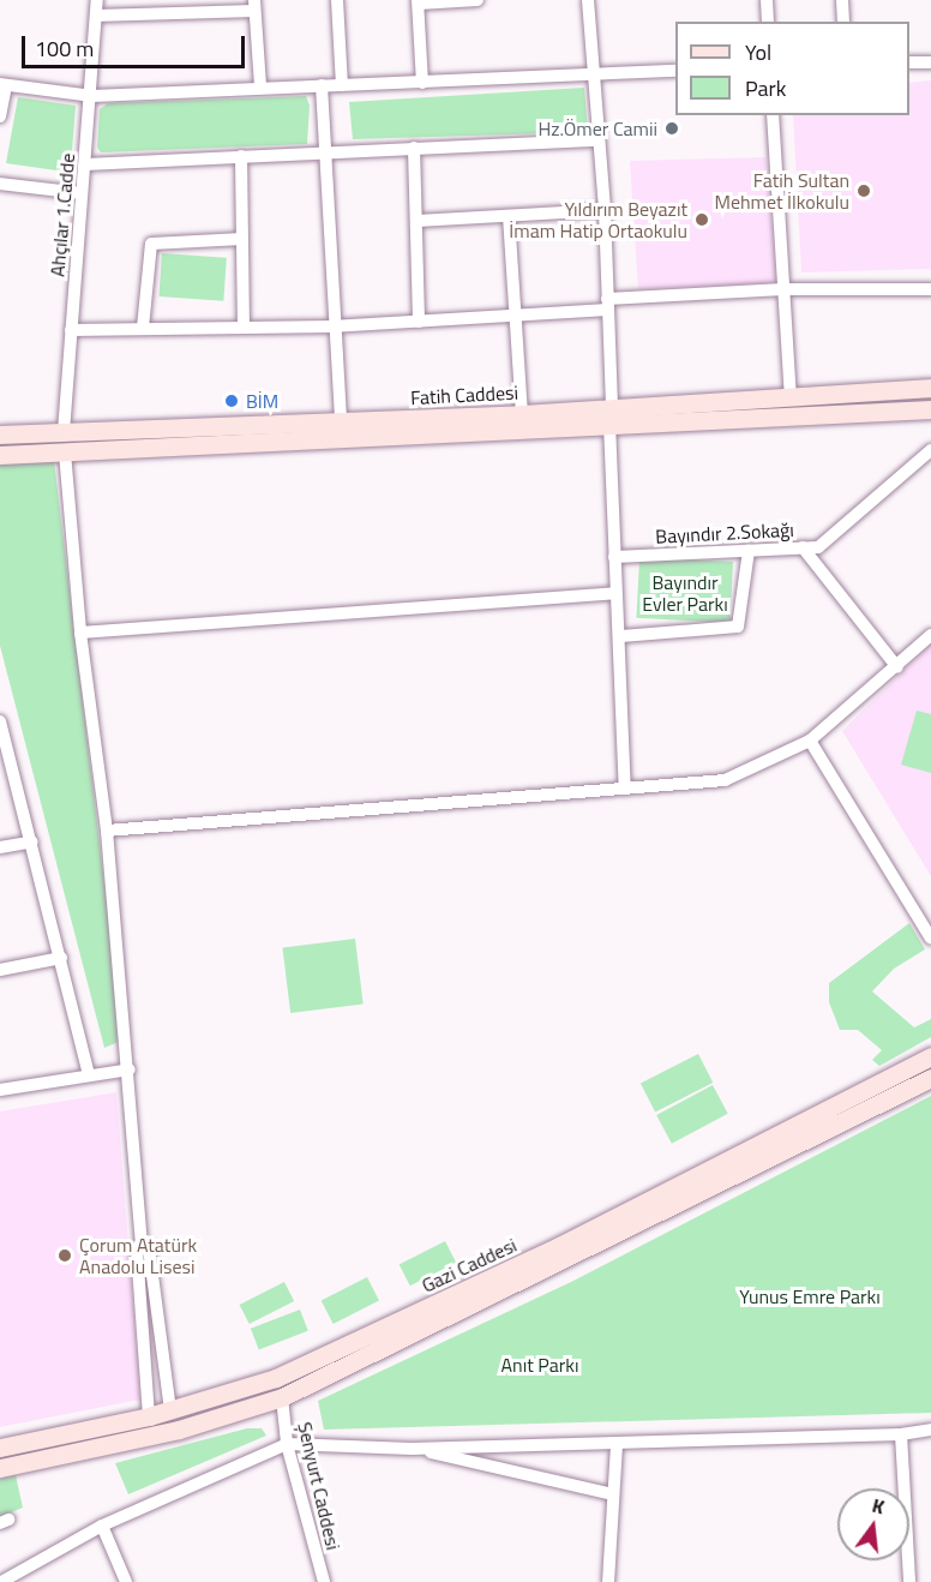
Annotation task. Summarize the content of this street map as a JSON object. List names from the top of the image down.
{
  "streets": {
    "street": [
      "Ahçılar 1.Cadde",
      "Fatih Caddesi",
      "Bayındır 2.Sokağı",
      "Gazi Caddesi",
      "Şenyurt Caddesi"
    ]
  },
  "crossings": [
    ["Ahçılar 1.Cadde", "Fatih Caddesi"],
    ["Gazi Caddesi", "Şenyurt Caddesi"]
  ],
  "parks": ["Bayındır Evler Parkı", "Yunus Emre Parkı", "Anıt Parkı"],
  "places": [
    "Hz.Ömer Camii",
    "Fatih Sultan Mehmet İlkokulu",
    "Yıldırım Beyazıt İmam Hatip Ortaokulu",
    "BİM",
    "Çorum Atatürk Anadolu Lisesi"
  ],
  "legend": ["Yol", "Park"],
  "scale_bar": "100 m",
  "north": "top"
}
